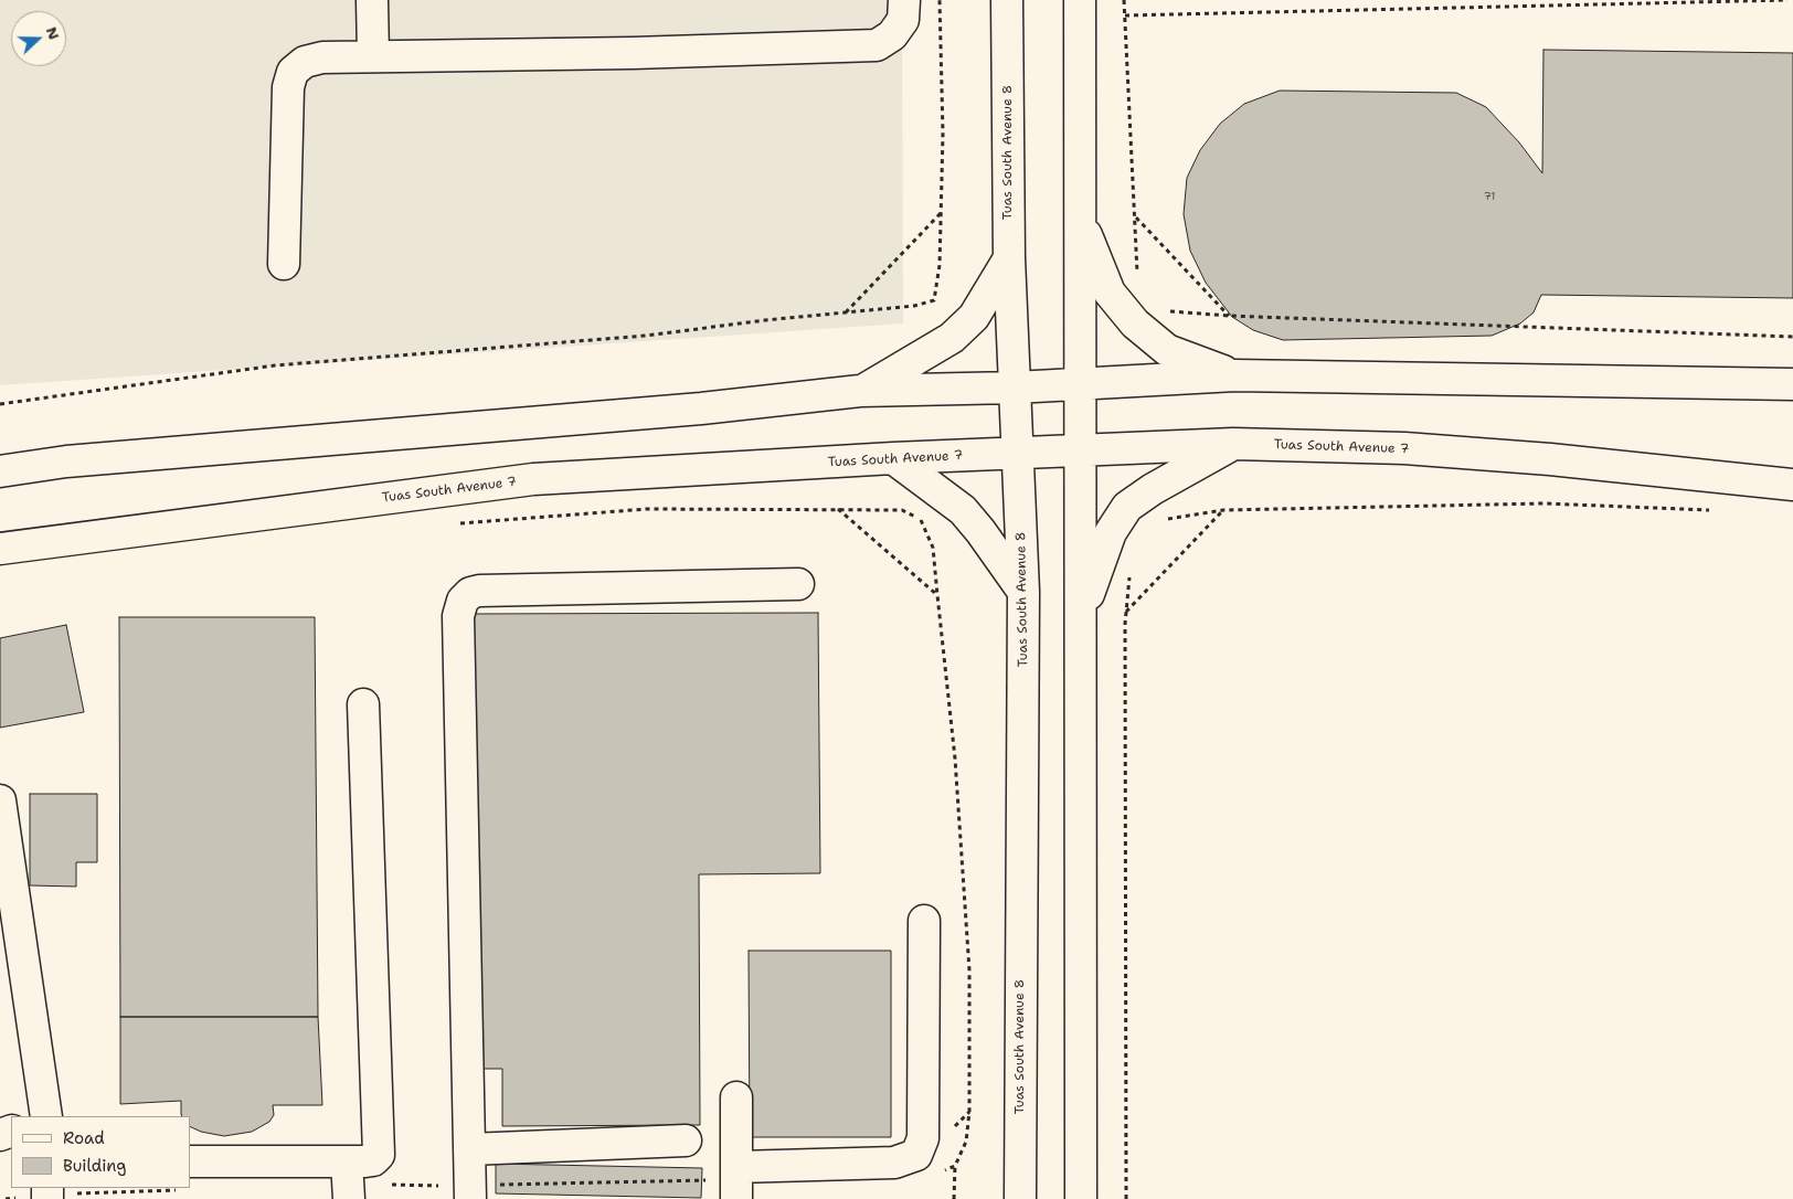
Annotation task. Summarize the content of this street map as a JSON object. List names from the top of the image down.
{
  "streets": {
    "street": ["Tuas South Avenue 8", "Tuas South Avenue 7"]
  },
  "crossings": [
    ["Tuas South Avenue 8", "Tuas South Avenue 7"]
  ],
  "house_numbers": ["71"],
  "legend": ["Road", "Building"],
  "north": "right"
}
